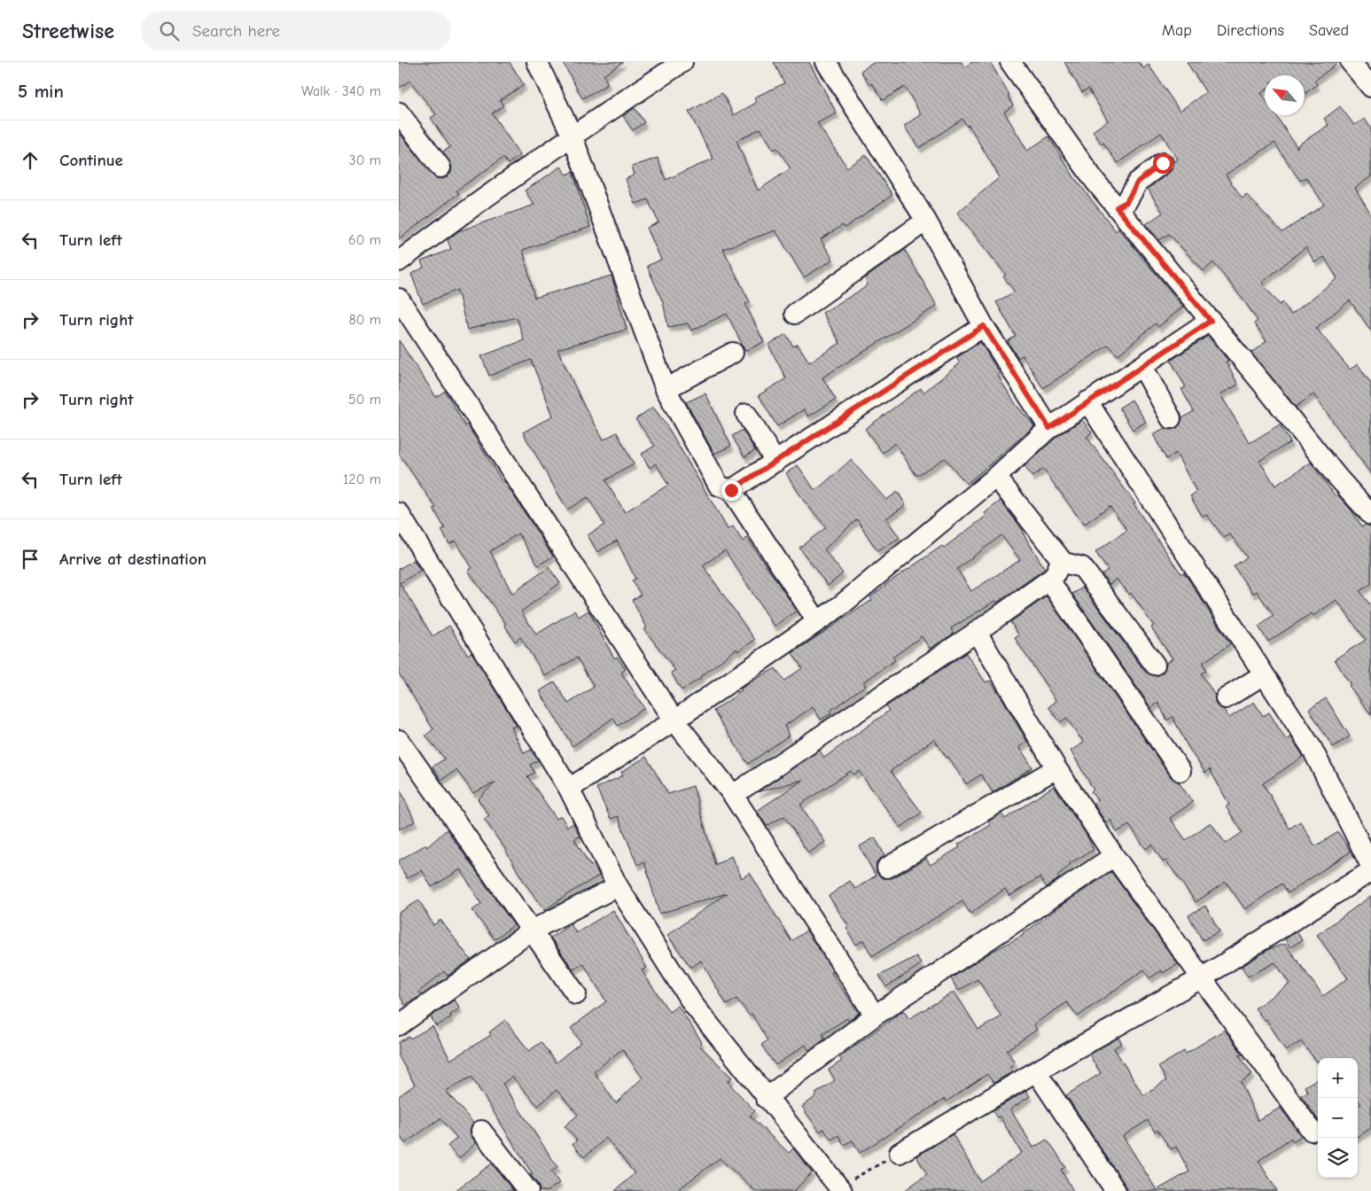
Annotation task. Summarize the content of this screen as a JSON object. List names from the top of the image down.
{
  "north": "top left",
  "page": {
    "header": "Streetwise",
    "search": "Search here",
    "nav": ["Map", "Directions", "Saved"],
    "heading": ["5 min", "Walk · 340 m"],
    "list": [
      ["Continue", "30 m"],
      ["Turn left", "60 m"],
      ["Turn right", "80 m"],
      ["Turn right", "50 m"],
      ["Turn left", "120 m"],
      "Arrive at destination"
    ],
    "map_buttons": ["+", "−"]
  }
}
